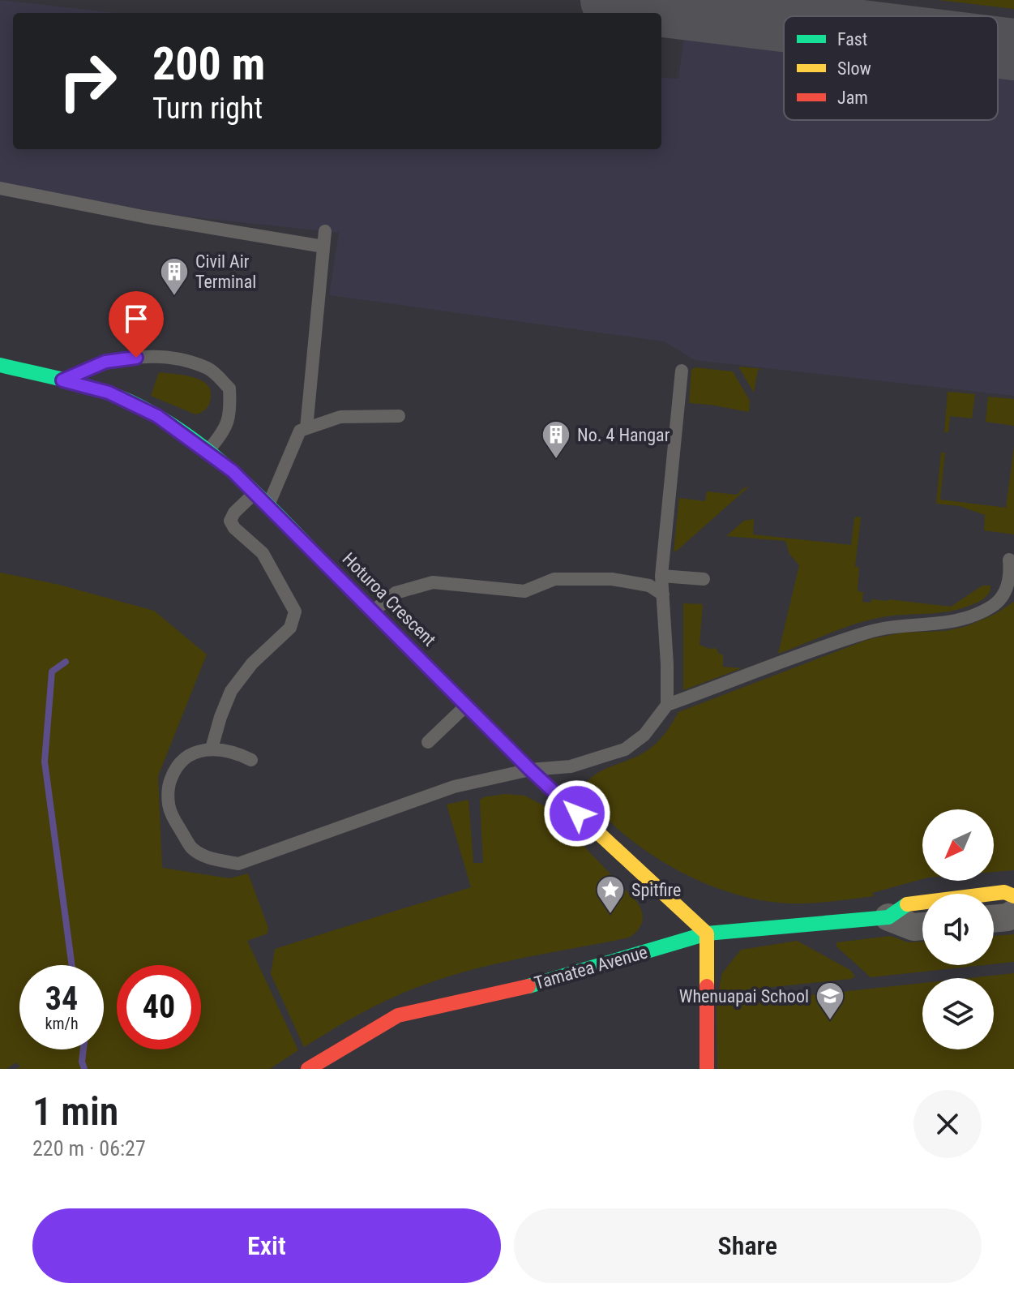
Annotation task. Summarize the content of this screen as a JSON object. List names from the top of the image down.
{
  "streets": {
    "street": ["Hoturoa Crescent", "Tamatea Avenue"]
  },
  "crossings": [
    ["Hoturoa Crescent", "Tamatea Avenue"]
  ],
  "places": {
    "building": ["Civil Air Terminal", "No. 4 Hangar"],
    "place": ["Spitfire"],
    "school or university": ["Whenuapai School"]
  },
  "legend": ["Fast", "Slow", "Jam"],
  "north": "bottom left",
  "page": {
    "turn": ["200 m", "Turn right"],
    "speed": "34 km/h",
    "limit": "40",
    "heading": ["1 min", "220 m · 06:27"],
    "buttons": ["Exit", "Share"]
  }
}
